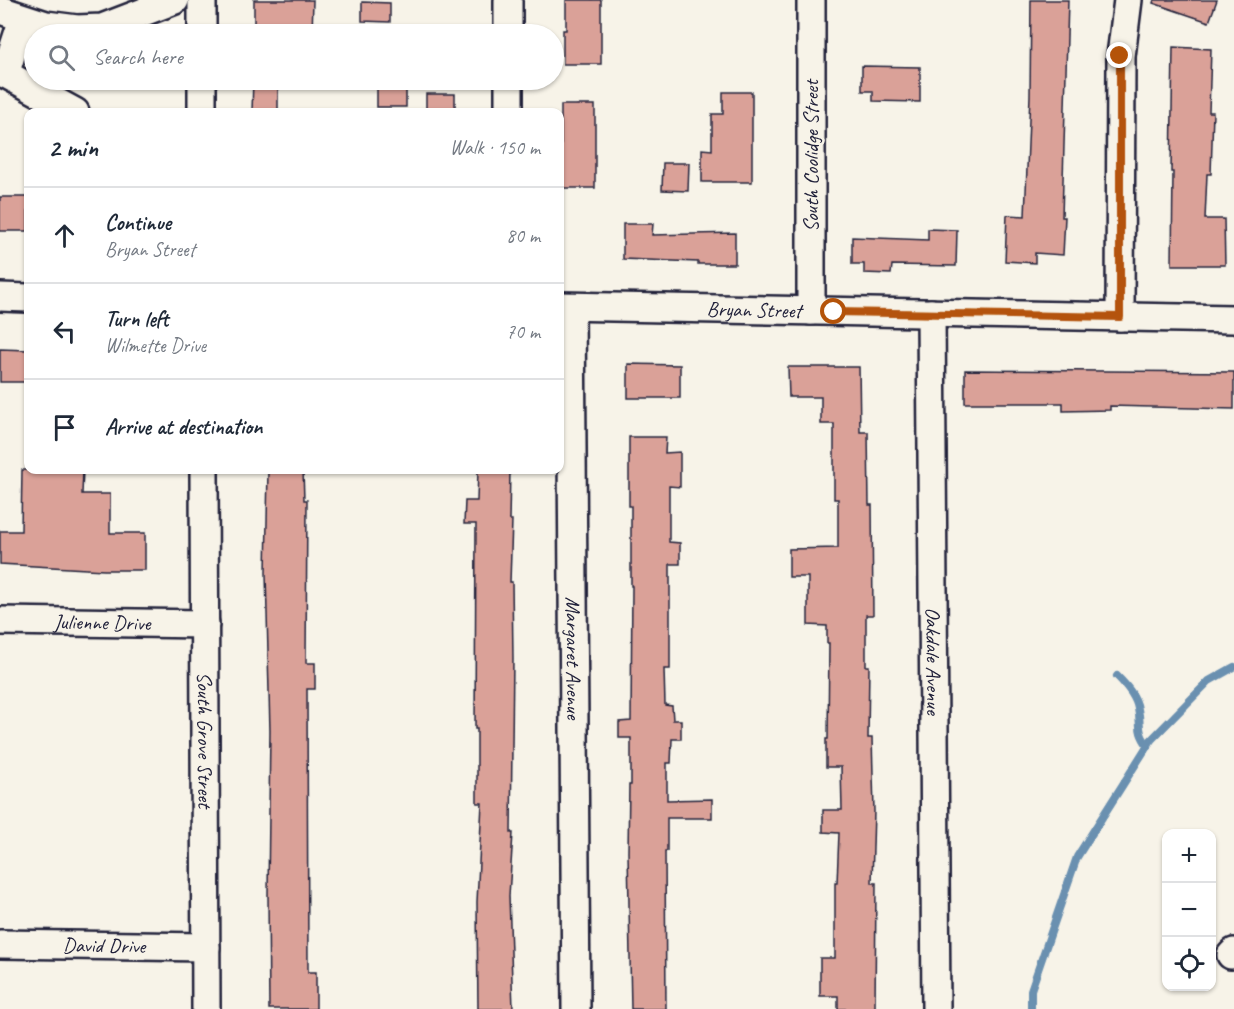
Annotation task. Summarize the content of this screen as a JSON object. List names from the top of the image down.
{
  "streets": {
    "street": [
      "South Coolidge Street",
      "Bryan Street",
      "Julienne Drive",
      "Margaret Avenue",
      "Oakdale Avenue",
      "South Grove Street",
      "David Drive"
    ]
  },
  "crossings": [
    ["South Coolidge Street", "Bryan Street"],
    ["Bryan Street", "Margaret Avenue"],
    ["Bryan Street", "Oakdale Avenue"],
    ["Julienne Drive", "South Grove Street"],
    ["South Grove Street", "David Drive"]
  ],
  "page": {
    "search": "Search here",
    "heading": ["2 min", "Walk · 150 m"],
    "list": [
      ["Continue", "Bryan Street", "80 m"],
      ["Turn left", "Wilmette Drive", "70 m"],
      "Arrive at destination"
    ],
    "map_buttons": ["+", "−"]
  }
}
